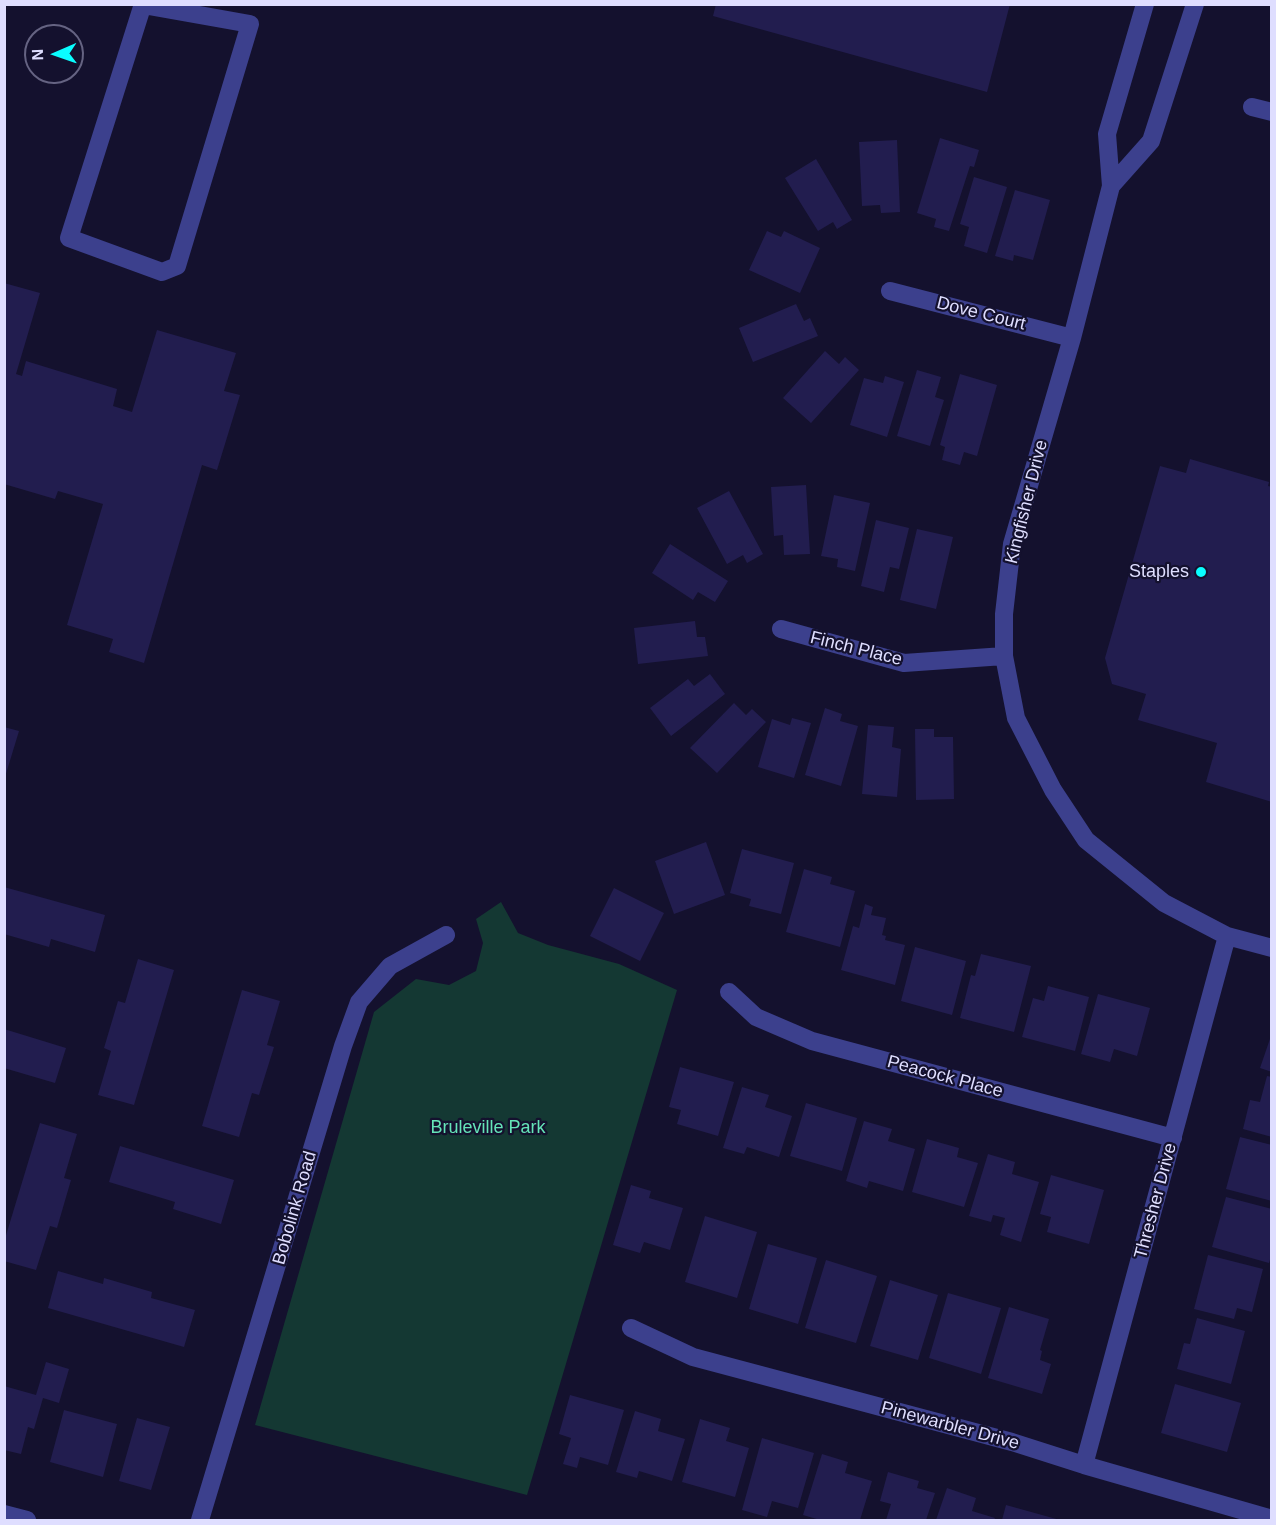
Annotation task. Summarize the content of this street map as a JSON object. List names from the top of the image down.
{
  "streets": {
    "street": [
      "Dove Court",
      "Kingfisher Drive",
      "Finch Place",
      "Peacock Place",
      "Thresher Drive",
      "Bobolink Road",
      "Pinewarbler Drive"
    ]
  },
  "crossings": [
    ["Dove Court", "Kingfisher Drive"],
    ["Kingfisher Drive", "Finch Place"],
    ["Kingfisher Drive", "Thresher Drive"],
    ["Peacock Place", "Thresher Drive"],
    ["Thresher Drive", "Pinewarbler Drive"]
  ],
  "parks": ["Bruleville Park"],
  "places": ["Staples"],
  "north": "left"
}
